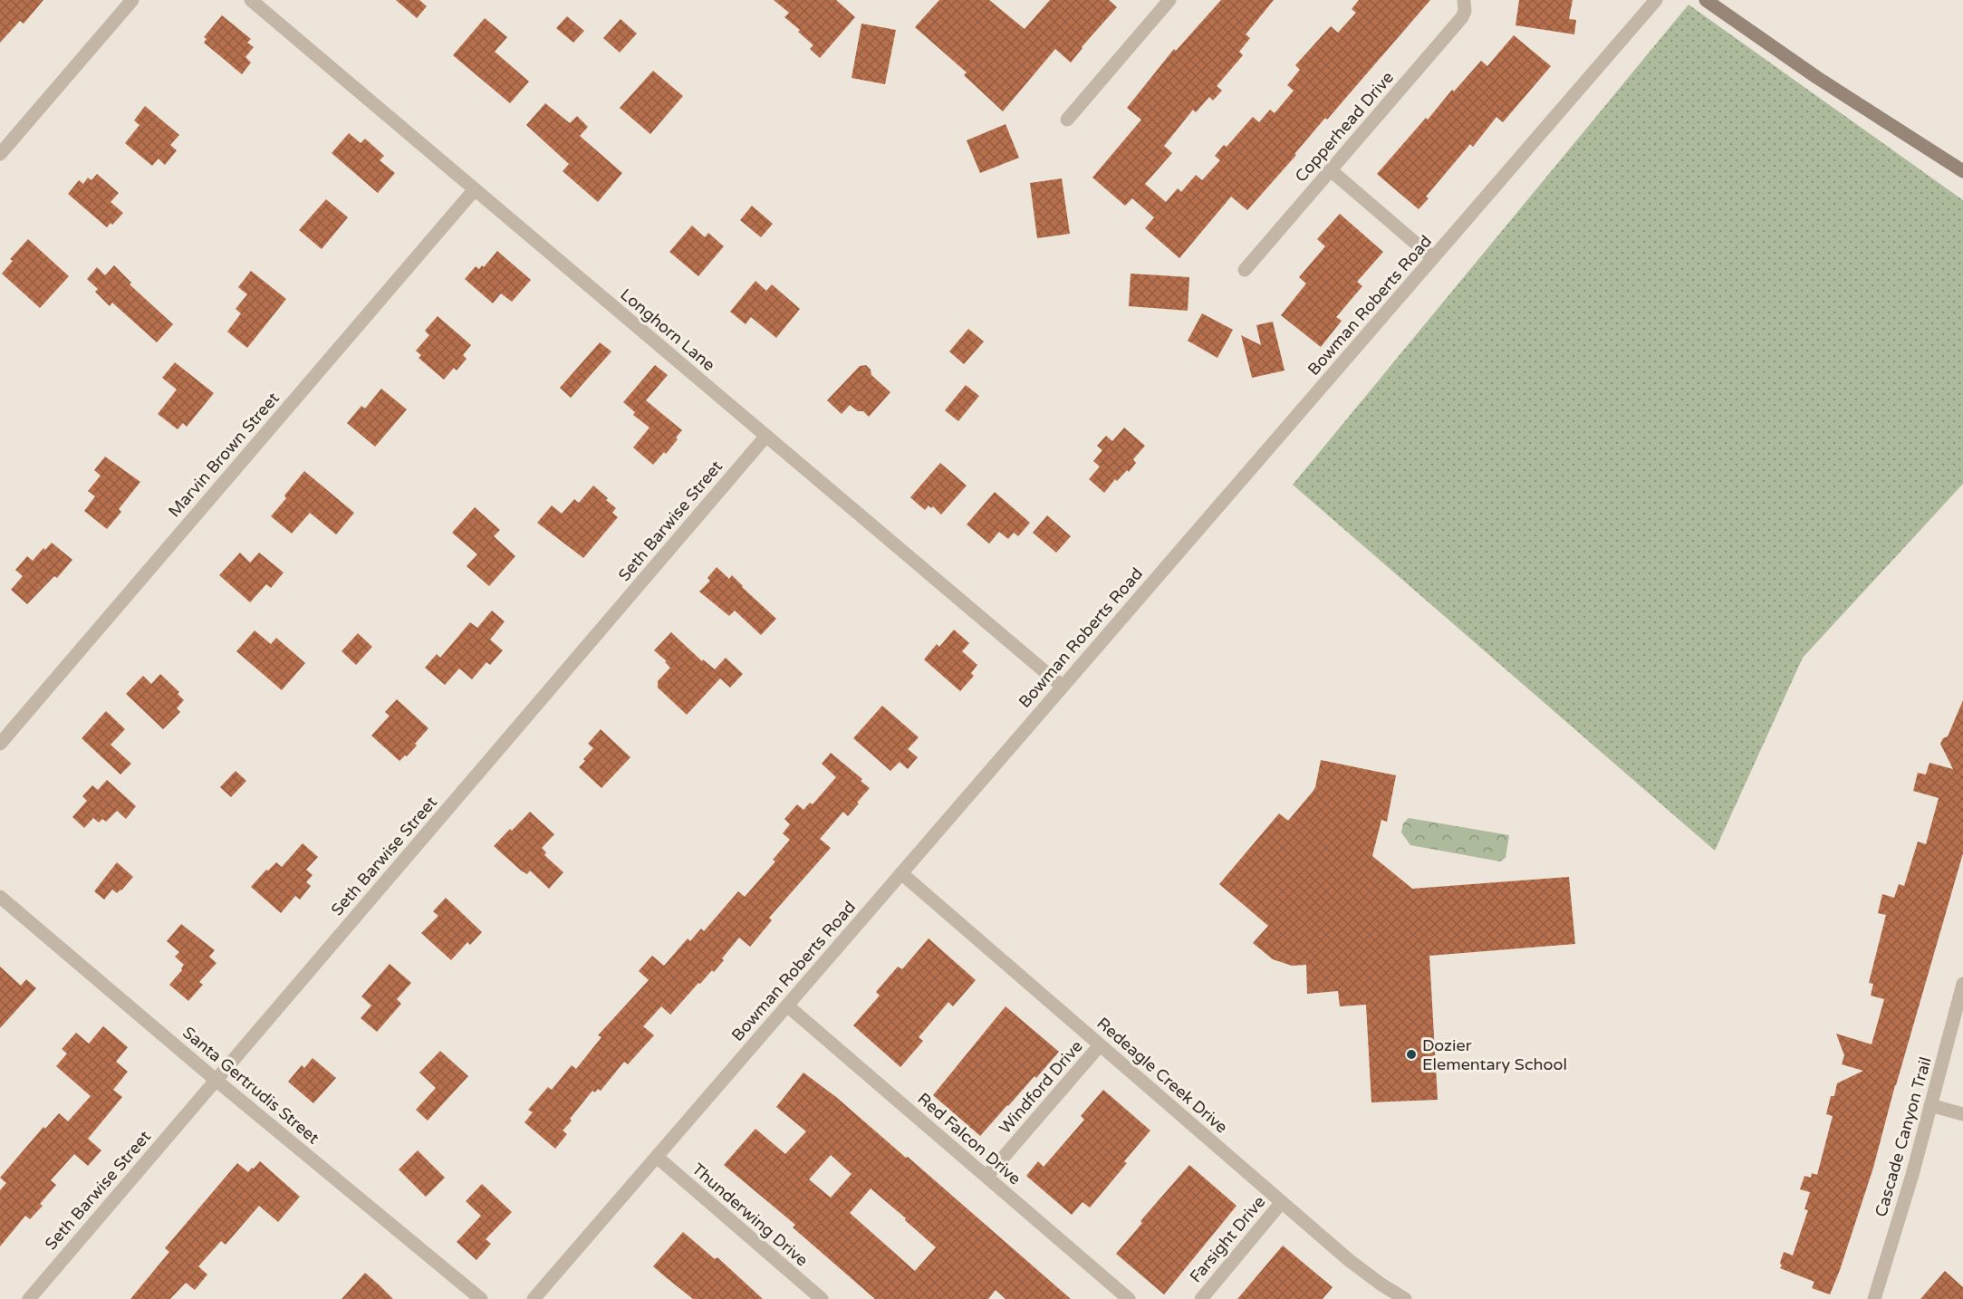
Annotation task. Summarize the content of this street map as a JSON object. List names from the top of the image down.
{
  "streets": {
    "street": [
      "Copperhead Drive",
      "Bowman Roberts Road",
      "Longhorn Lane",
      "Marvin Brown Street",
      "Seth Barwise Street",
      "Redeagle Creek Drive",
      "Santa Gertrudis Street",
      "Windford Drive",
      "Cascade Canyon Trail",
      "Red Falcon Drive",
      "Thunderwing Drive",
      "Farsight Drive"
    ]
  },
  "crossings": [
    ["Bowman Roberts Road", "Longhorn Lane"],
    ["Bowman Roberts Road", "Redeagle Creek Drive"],
    ["Bowman Roberts Road", "Red Falcon Drive"],
    ["Bowman Roberts Road", "Thunderwing Drive"],
    ["Longhorn Lane", "Marvin Brown Street"],
    ["Longhorn Lane", "Seth Barwise Street"],
    ["Seth Barwise Street", "Santa Gertrudis Street"],
    ["Redeagle Creek Drive", "Windford Drive"],
    ["Redeagle Creek Drive", "Farsight Drive"],
    ["Windford Drive", "Red Falcon Drive"]
  ],
  "places": ["Dozier Elementary School"]
}
